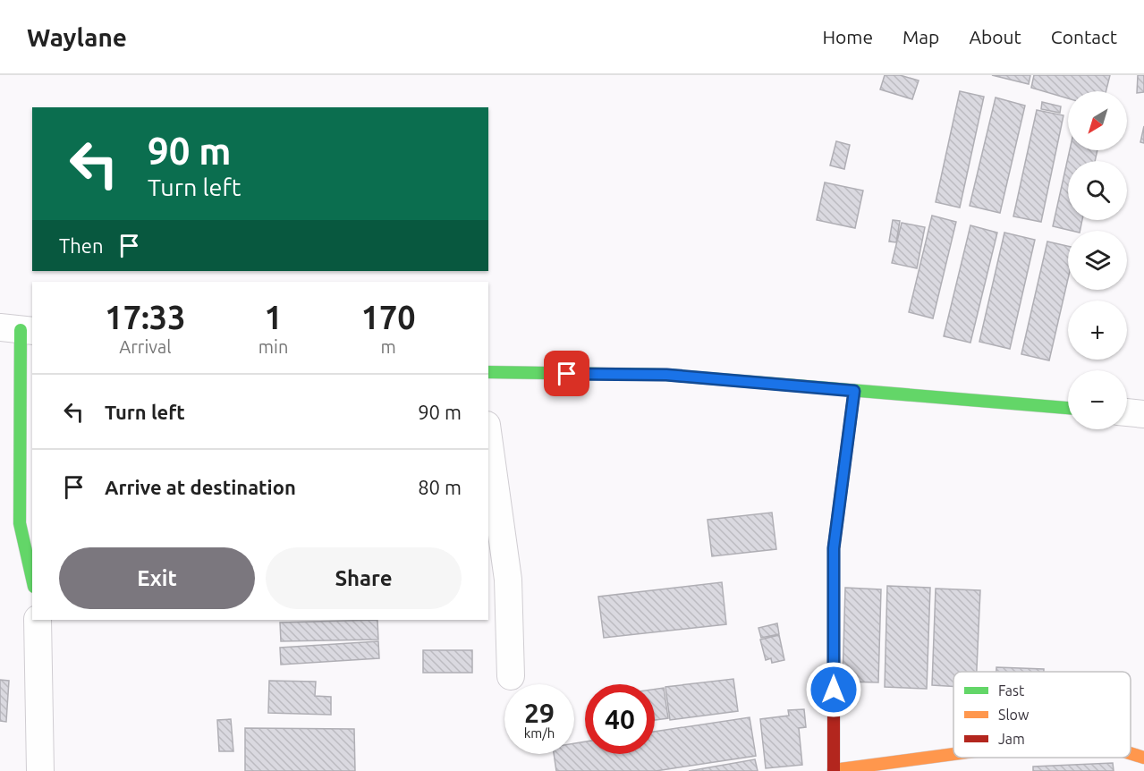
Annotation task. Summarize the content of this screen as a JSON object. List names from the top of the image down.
{
  "legend": ["Fast", "Slow", "Jam"],
  "north": "bottom left",
  "page": {
    "header": "Waylane",
    "nav": [
      "Home",
      "Map",
      "About",
      "Contact"
    ],
    "map_buttons": ["+", "−"],
    "turn": ["90 m", "Turn left"],
    "then": "Then",
    "eta": [
      "17:33",
      "Arrival",
      "1",
      "min",
      "170",
      "m"
    ],
    "list": [
      {
        "name": "Turn left",
        "value": "90 m"
      },
      {
        "name": "Arrive at destination",
        "value": "80 m"
      }
    ],
    "buttons": ["Exit", "Share"],
    "speed": "29 km/h",
    "limit": "40"
  }
}
